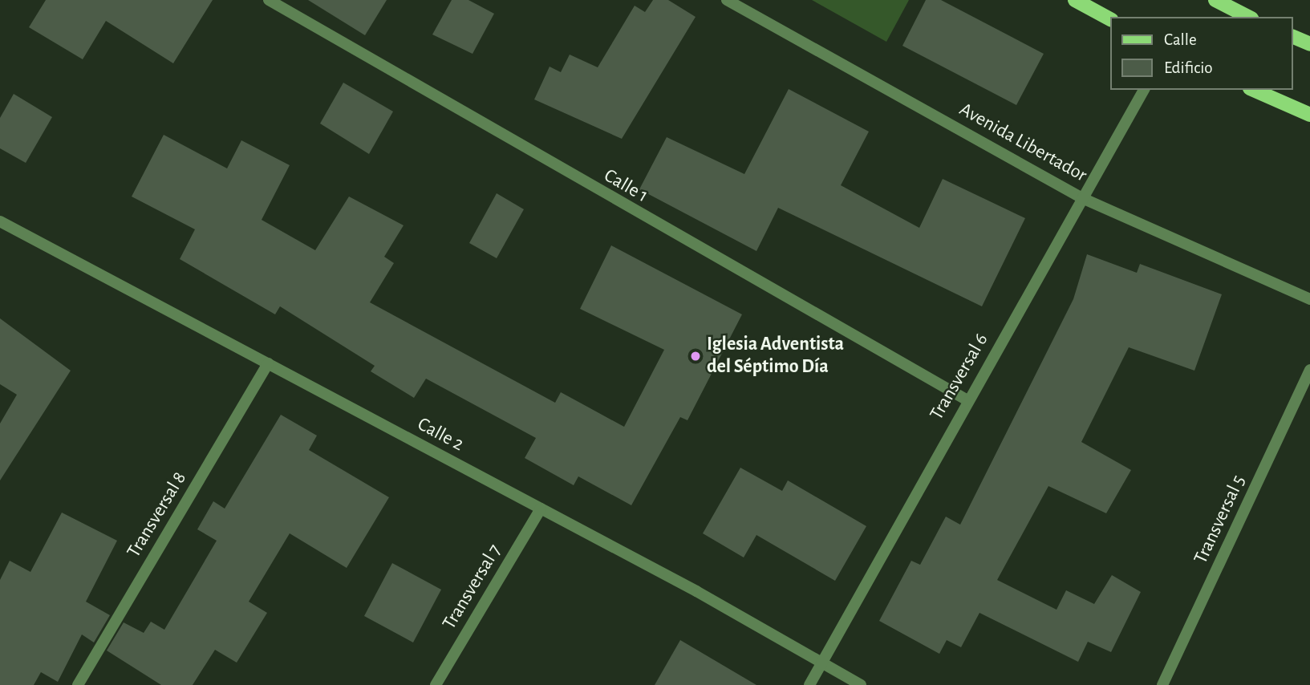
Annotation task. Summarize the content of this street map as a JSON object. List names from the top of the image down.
{
  "streets": {
    "street": [
      "Avenida Libertador",
      "Calle 1",
      "Transversal 6",
      "Calle 2",
      "Transversal 8",
      "Transversal 5",
      "Transversal 7"
    ]
  },
  "crossings": [
    ["Avenida Libertador", "Transversal 6"],
    ["Calle 1", "Transversal 6"],
    ["Transversal 6", "Calle 2"],
    ["Calle 2", "Transversal 8"],
    ["Calle 2", "Transversal 7"]
  ],
  "places": ["Iglesia Adventista del Séptimo Día"],
  "legend": ["Calle", "Edificio"]
}
